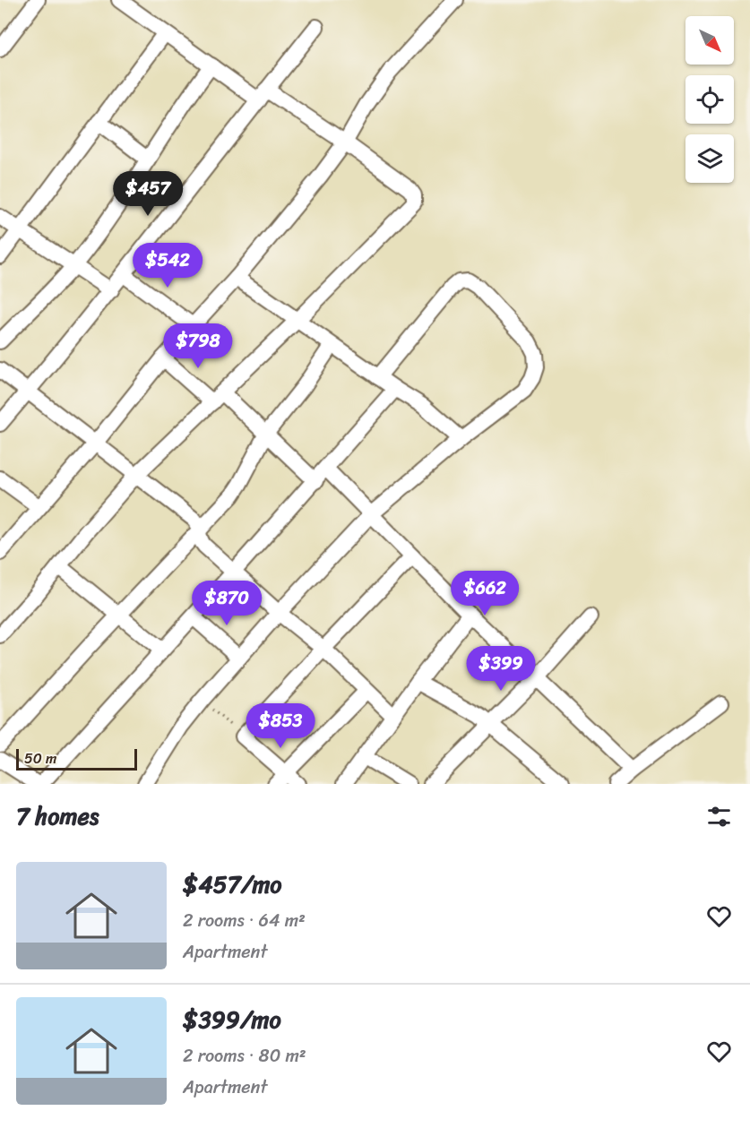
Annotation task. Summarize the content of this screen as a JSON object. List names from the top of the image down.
{
  "scale_bar": "50 m",
  "north": "bottom right",
  "page": {
    "price": [
      "$457",
      "$542",
      "$798",
      "$662",
      "$870",
      "$399",
      "$853"
    ],
    "scale": "50 m",
    "heading": "7 homes",
    "list": [
      {
        "name": "$457/mo",
        "note": "2 rooms · 64 m² · Apartment"
      },
      {
        "name": "$399/mo",
        "note": "2 rooms · 80 m² · Apartment"
      }
    ]
  }
}
